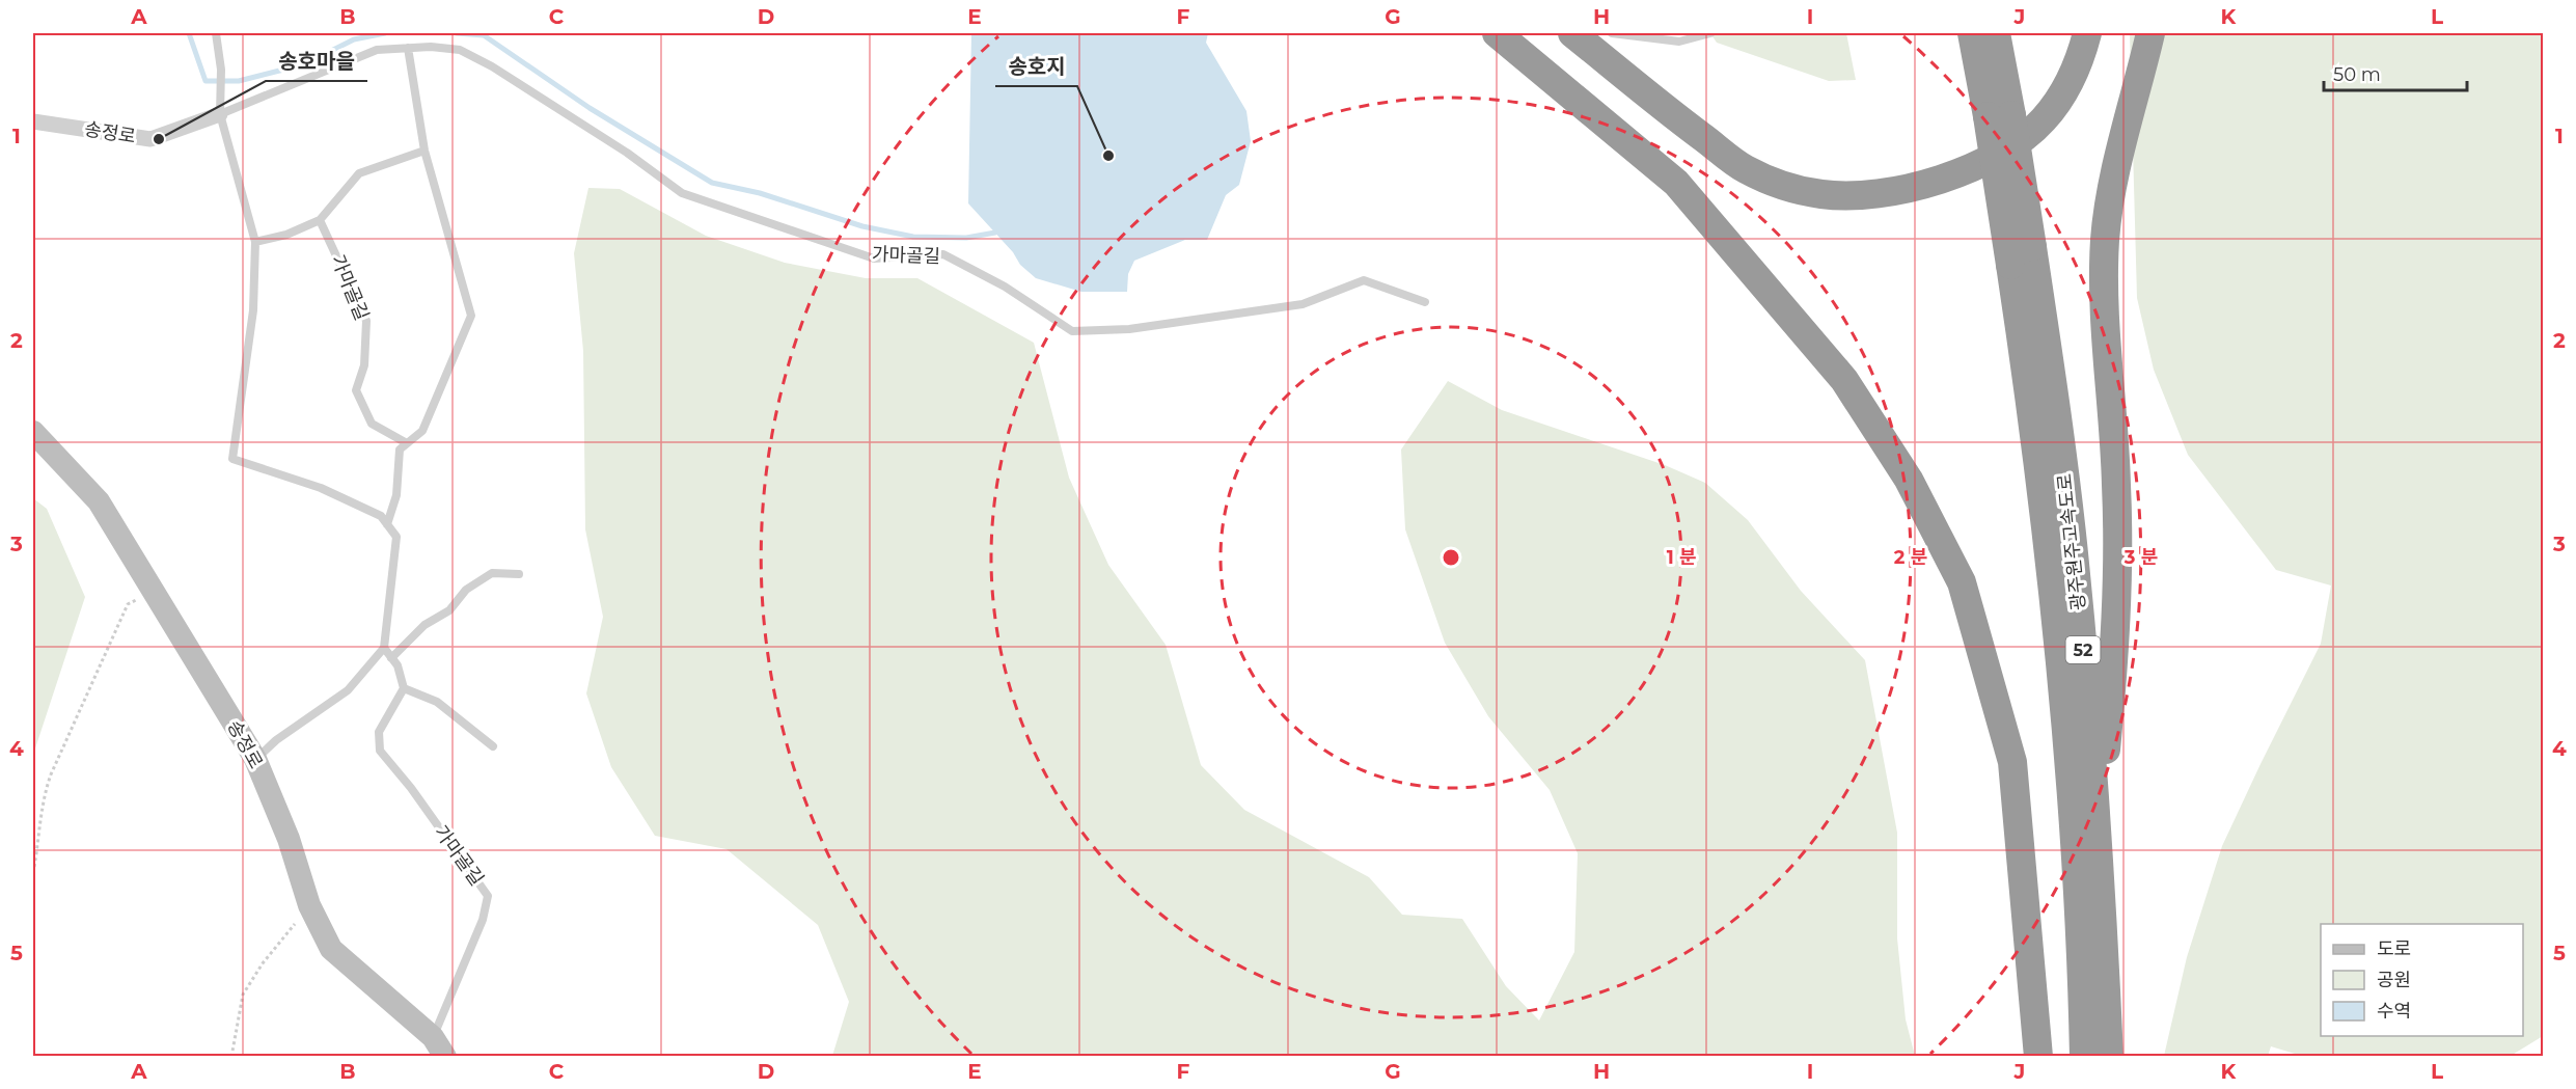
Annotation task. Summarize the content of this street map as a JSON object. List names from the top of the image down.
{
  "streets": {
    "highway": ["광주원주고속도로", "52"],
    "street": ["송정로"],
    "lane": ["가마골길"]
  },
  "crossings": [
    ["송정로", "가마골길"]
  ],
  "places": ["송호마을", "송호지"],
  "legend": ["도로", "공원", "수역"],
  "scale_bar": "50 m",
  "grid": {
    "columns": [
      "A",
      "B",
      "C",
      "D",
      "E",
      "F",
      "G",
      "H",
      "I",
      "J",
      "K",
      "L"
    ],
    "rows": [
      "1",
      "2",
      "3",
      "4",
      "5"
    ]
  },
  "rings": ["1 분", "2 분", "3 분"]
}
